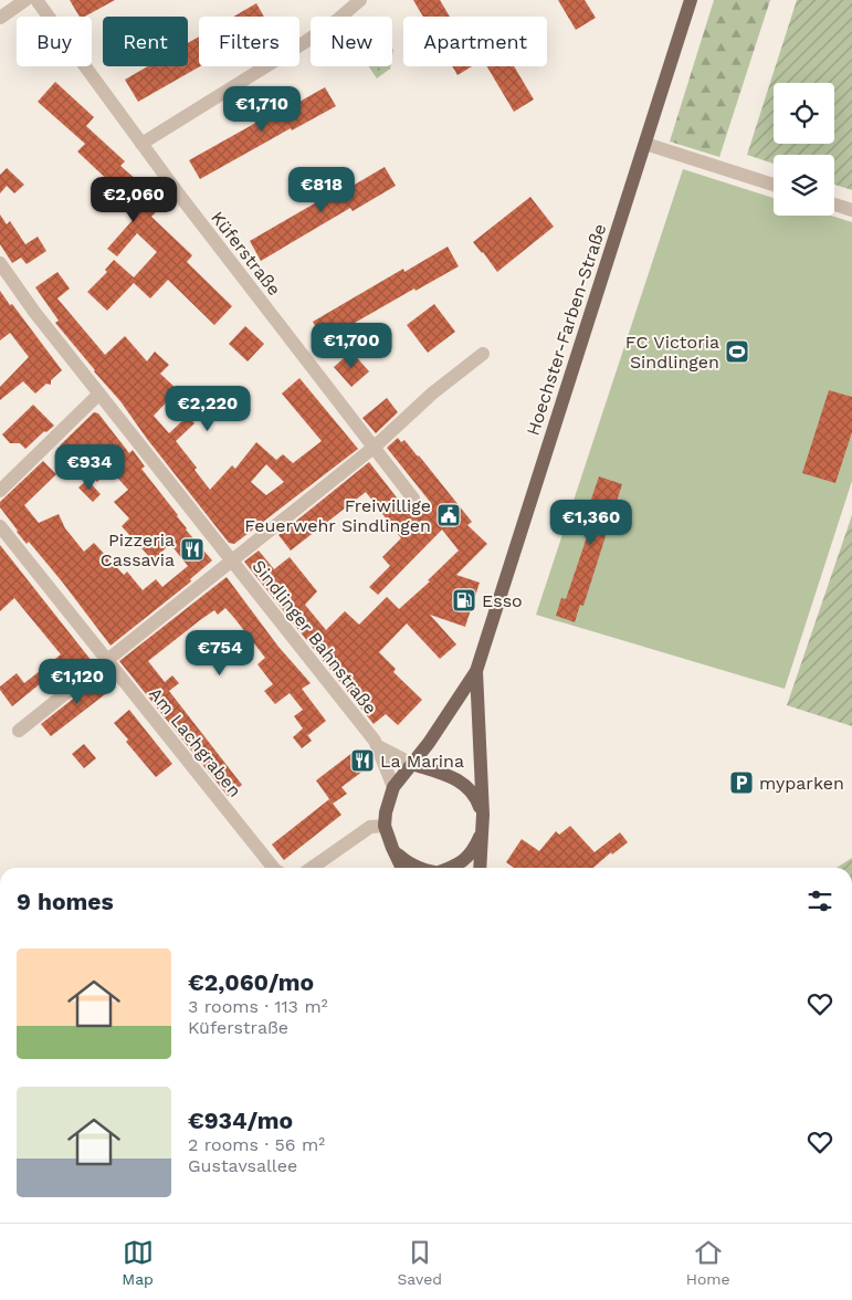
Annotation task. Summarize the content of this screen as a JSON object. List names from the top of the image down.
{
  "streets": {
    "main road": ["Hoechster-Farben-Straße"],
    "street": ["Küferstraße", "Sindlinger Bahnstraße", "Am Lachgraben"]
  },
  "crossings": [
    ["Hoechster-Farben-Straße", "Sindlinger Bahnstraße"]
  ],
  "places": {
    "sports": ["FC Victoria Sindlingen"],
    "public building": ["Freiwillige Feuerwehr Sindlingen"],
    "restaurant": ["Pizzeria Cassavia", "La Marina"],
    "fuel station": ["Esso"],
    "parking": ["myparken"]
  },
  "page": {
    "chip": [
      "Buy",
      "Rent",
      "Filters",
      "New",
      "Apartment"
    ],
    "price": [
      "€1,710",
      "€818",
      "€2,060",
      "€1,700",
      "€2,220",
      "€934",
      "€1,360",
      "€754",
      "€1,120"
    ],
    "heading": "9 homes",
    "list": [
      {
        "name": "€2,060/mo",
        "note": "3 rooms · 113 m² · Küferstraße"
      },
      {
        "name": "€934/mo",
        "note": "2 rooms · 56 m² · Gustavsallee"
      }
    ],
    "tabs": ["Map", "Saved", "Home"]
  }
}
